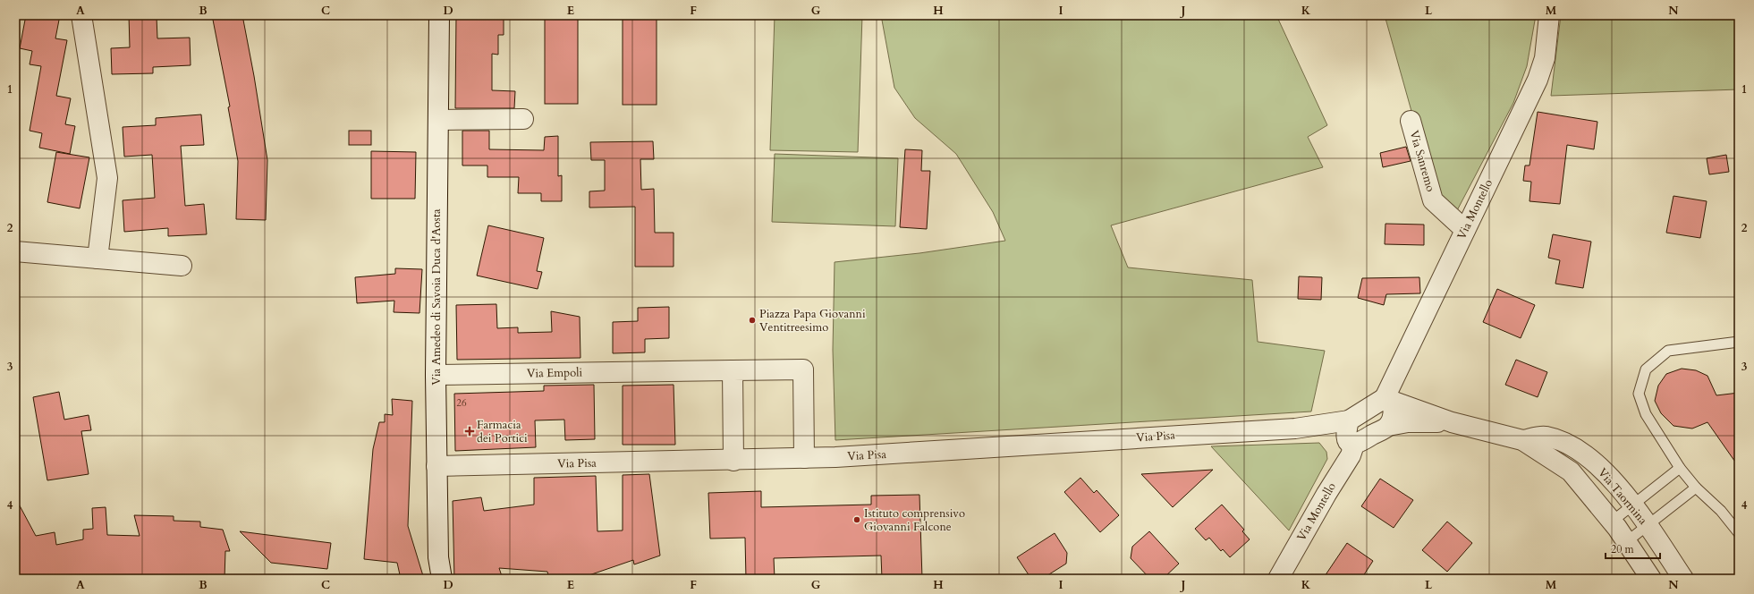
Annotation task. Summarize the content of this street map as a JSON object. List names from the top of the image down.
{
  "streets": {
    "street": [
      "Via Sanremo",
      "Via Montello",
      "Via Amedeo di Savoia Duca d'Aosta",
      "Via Empoli",
      "Via Pisa",
      "Via Taormina"
    ]
  },
  "crossings": [
    ["Via Sanremo", "Via Montello"],
    ["Via Montello", "Via Pisa"],
    ["Via Montello", "Via Taormina"],
    ["Via Amedeo di Savoia Duca d'Aosta", "Via Empoli"],
    ["Via Amedeo di Savoia Duca d'Aosta", "Via Pisa"],
    ["Via Empoli", "Via Pisa"],
    ["Via Pisa", "Via Taormina"]
  ],
  "places": {
    "other": ["Piazza Papa Giovanni Ventitreesimo", "Istituto comprensivo Giovanni Falcone"],
    "health": ["Farmacia dei Portici"]
  },
  "house_numbers": ["26"],
  "scale_bar": "20 m",
  "grid": {
    "columns": [
      "A",
      "B",
      "C",
      "D",
      "E",
      "F",
      "G",
      "H",
      "I",
      "J",
      "K",
      "L",
      "M",
      "N"
    ],
    "rows": [
      "1",
      "2",
      "3",
      "4"
    ]
  }
}
